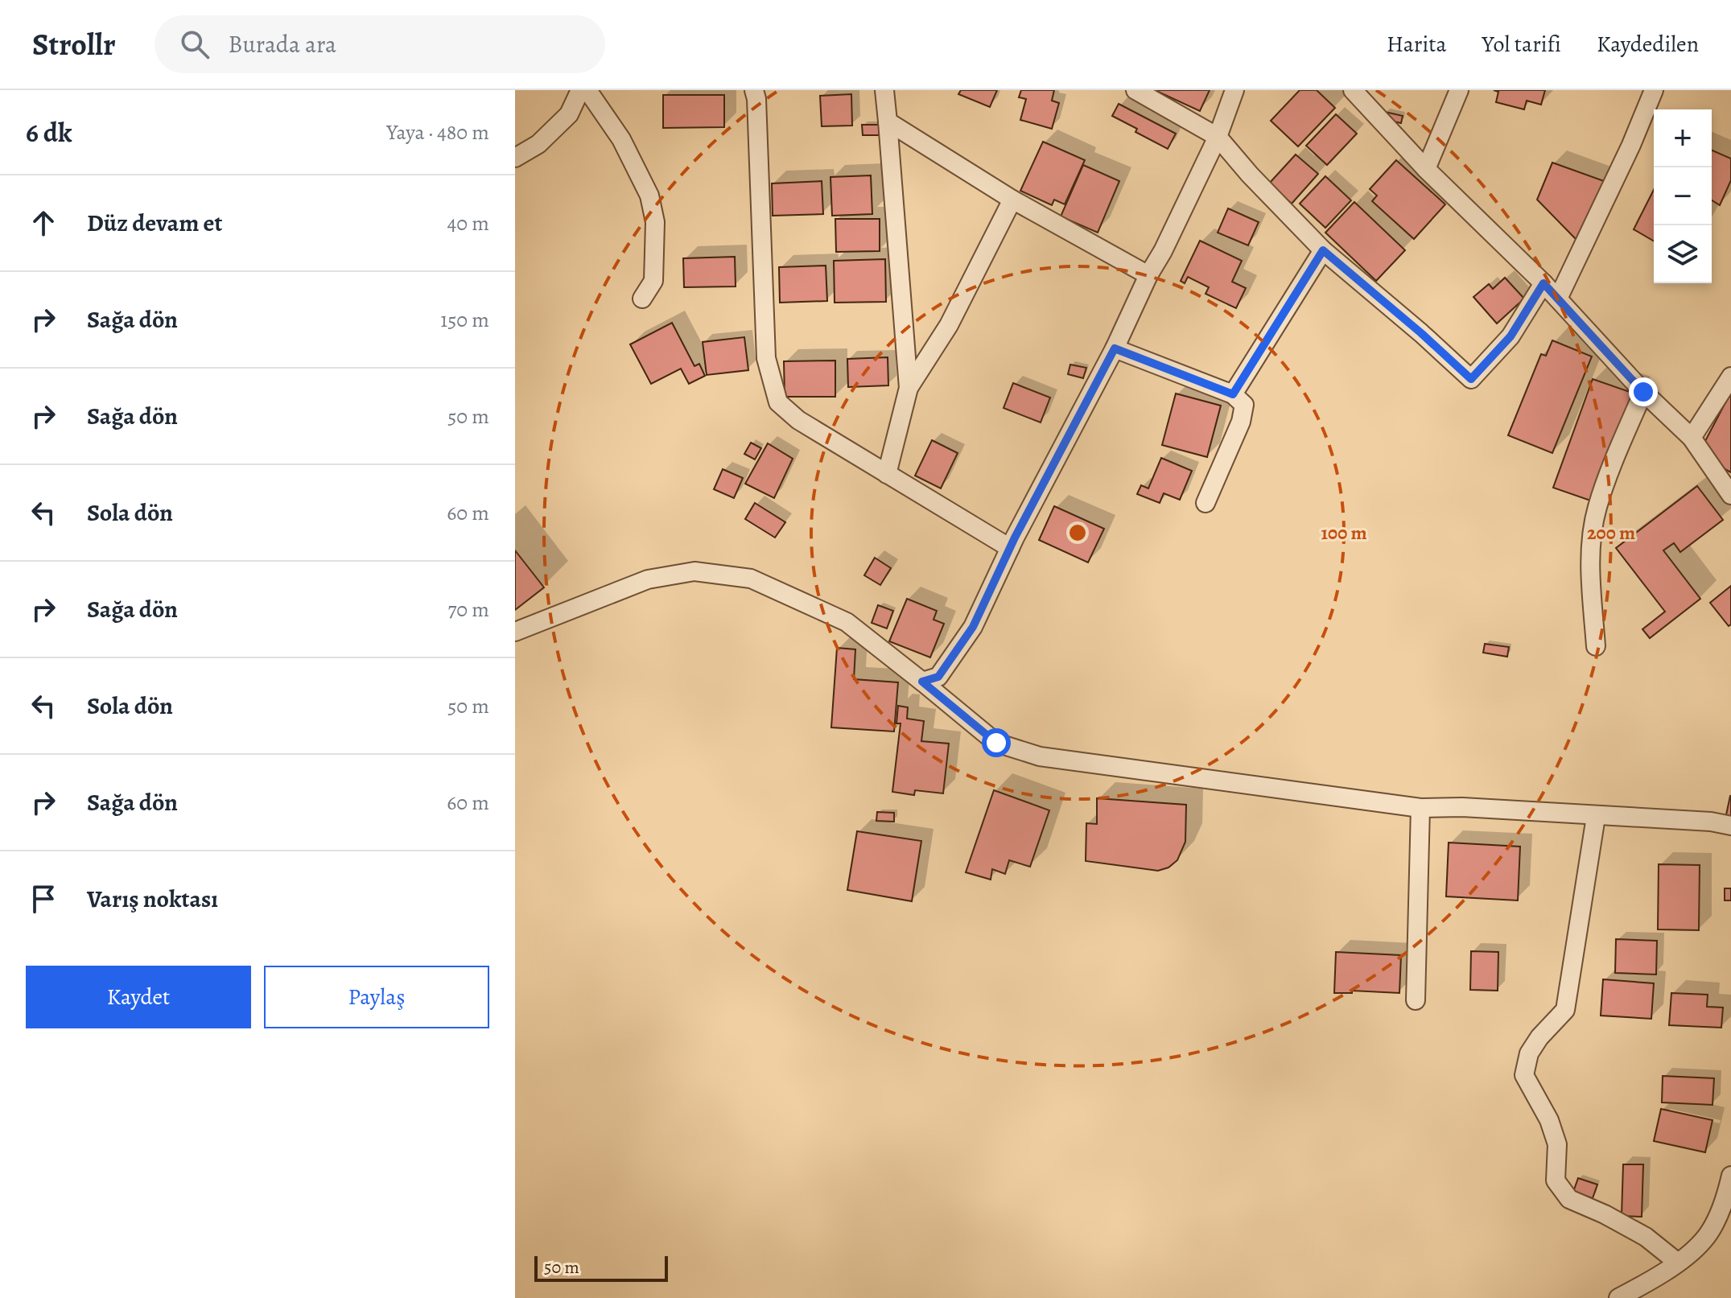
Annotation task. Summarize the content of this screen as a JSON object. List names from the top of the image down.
{
  "scale_bar": "50 m",
  "page": {
    "header": "Strollr",
    "search": "Burada ara",
    "nav": ["Harita", "Yol tarifi", "Kaydedilen"],
    "heading": ["6 dk", "Yaya · 480 m"],
    "map_buttons": ["+", "−"],
    "list": [
      ["Düz devam et", "40 m"],
      ["Sağa dön", "150 m"],
      ["Sağa dön", "50 m"],
      ["Sola dön", "60 m"],
      ["Sağa dön", "70 m"],
      ["Sola dön", "50 m"],
      ["Sağa dön", "60 m"],
      "Varış noktası"
    ],
    "buttons": ["Kaydet", "Paylaş"],
    "scale": "50 m"
  },
  "rings": ["100 m", "200 m"]
}
